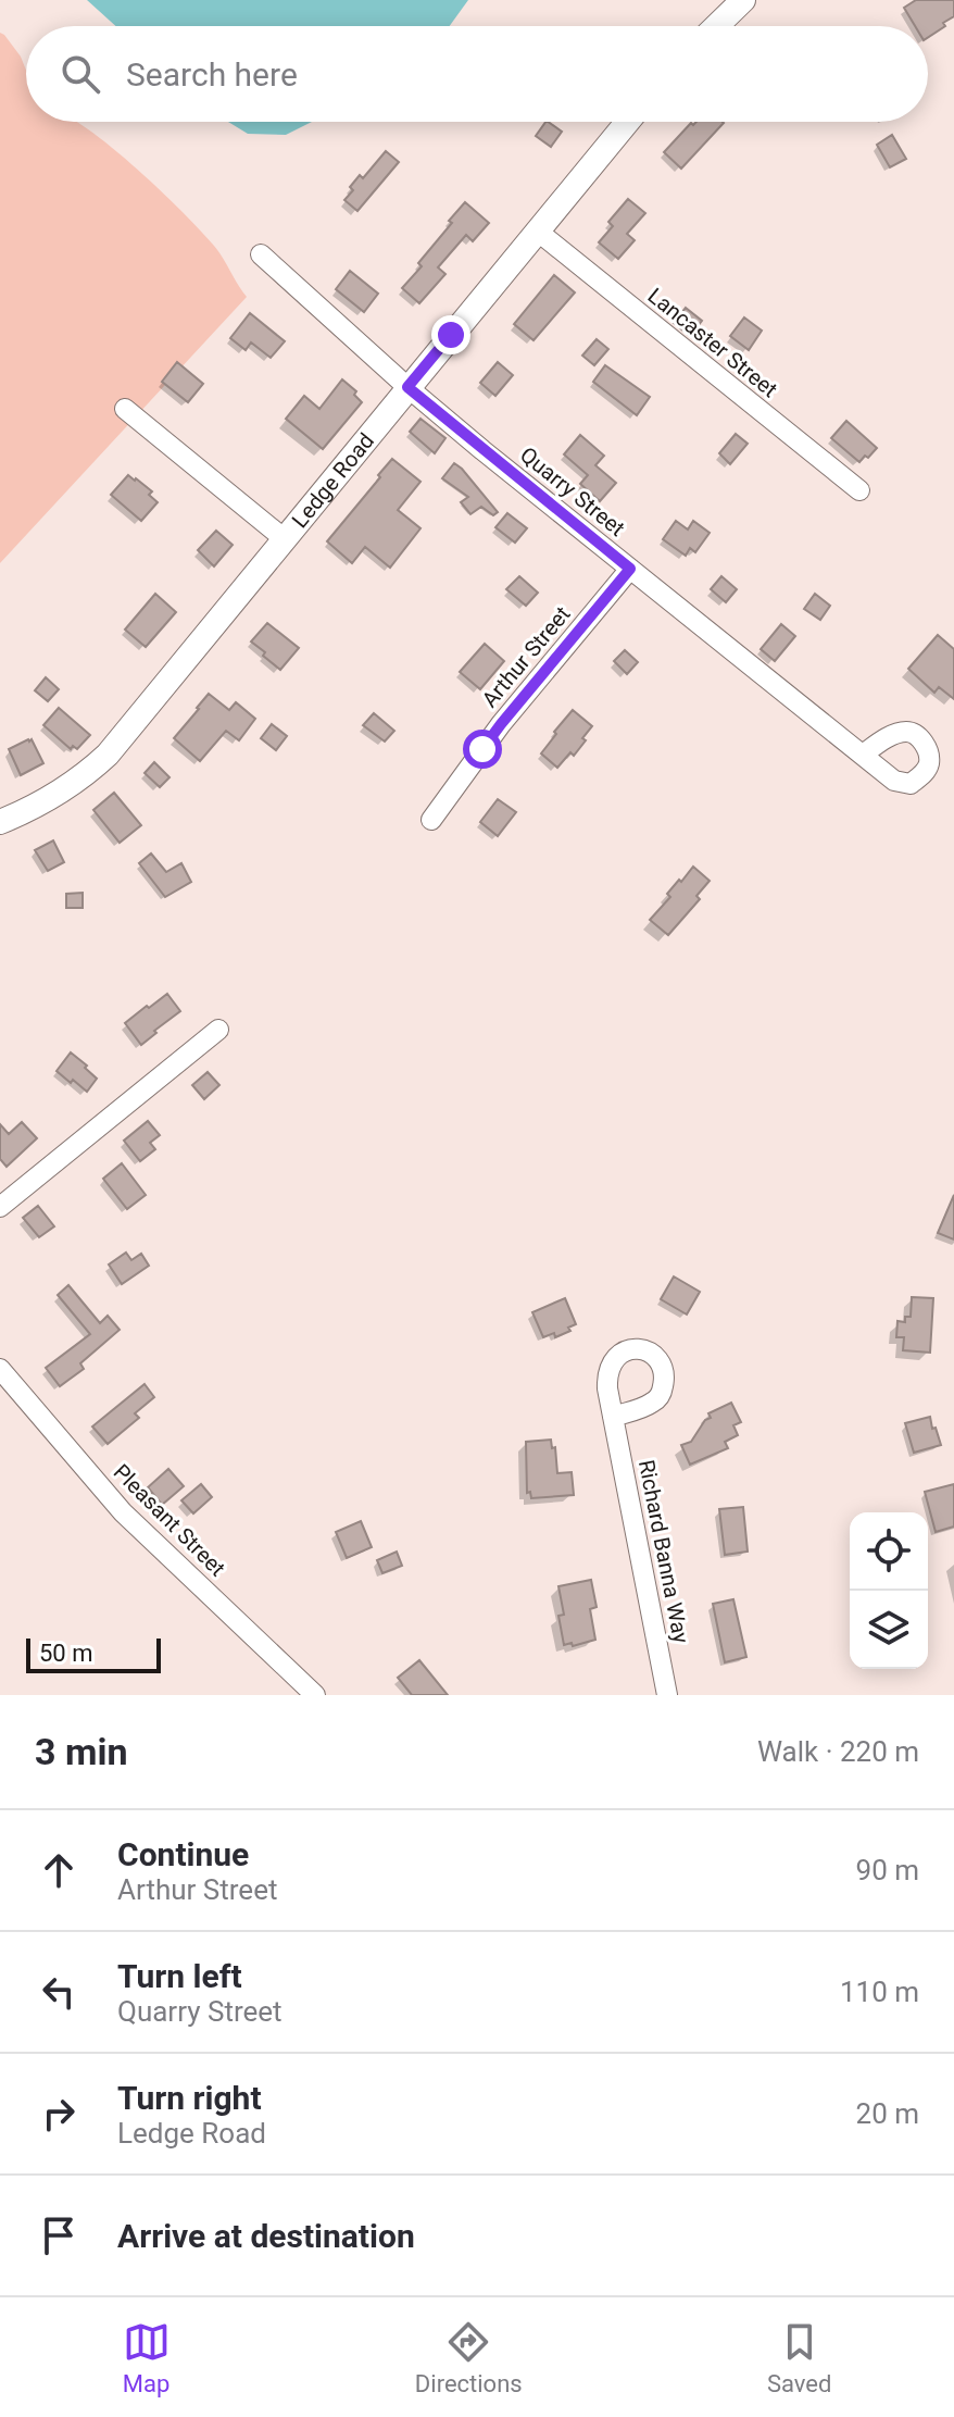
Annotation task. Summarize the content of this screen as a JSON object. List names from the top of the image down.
{
  "streets": {
    "street": [
      "Lancaster Street",
      "Ledge Road",
      "Quarry Street",
      "Arthur Street",
      "Pleasant Street",
      "Richard Banna Way"
    ]
  },
  "crossings": [
    ["Lancaster Street", "Ledge Road"],
    ["Ledge Road", "Quarry Street"],
    ["Quarry Street", "Arthur Street"]
  ],
  "scale_bar": "50 m",
  "page": {
    "search": "Search here",
    "scale": "50 m",
    "heading": ["3 min", "Walk · 220 m"],
    "list": [
      ["Continue", "Arthur Street", "90 m"],
      ["Turn left", "Quarry Street", "110 m"],
      ["Turn right", "Ledge Road", "20 m"],
      "Arrive at destination"
    ],
    "nav": ["Map", "Directions", "Saved"]
  }
}
